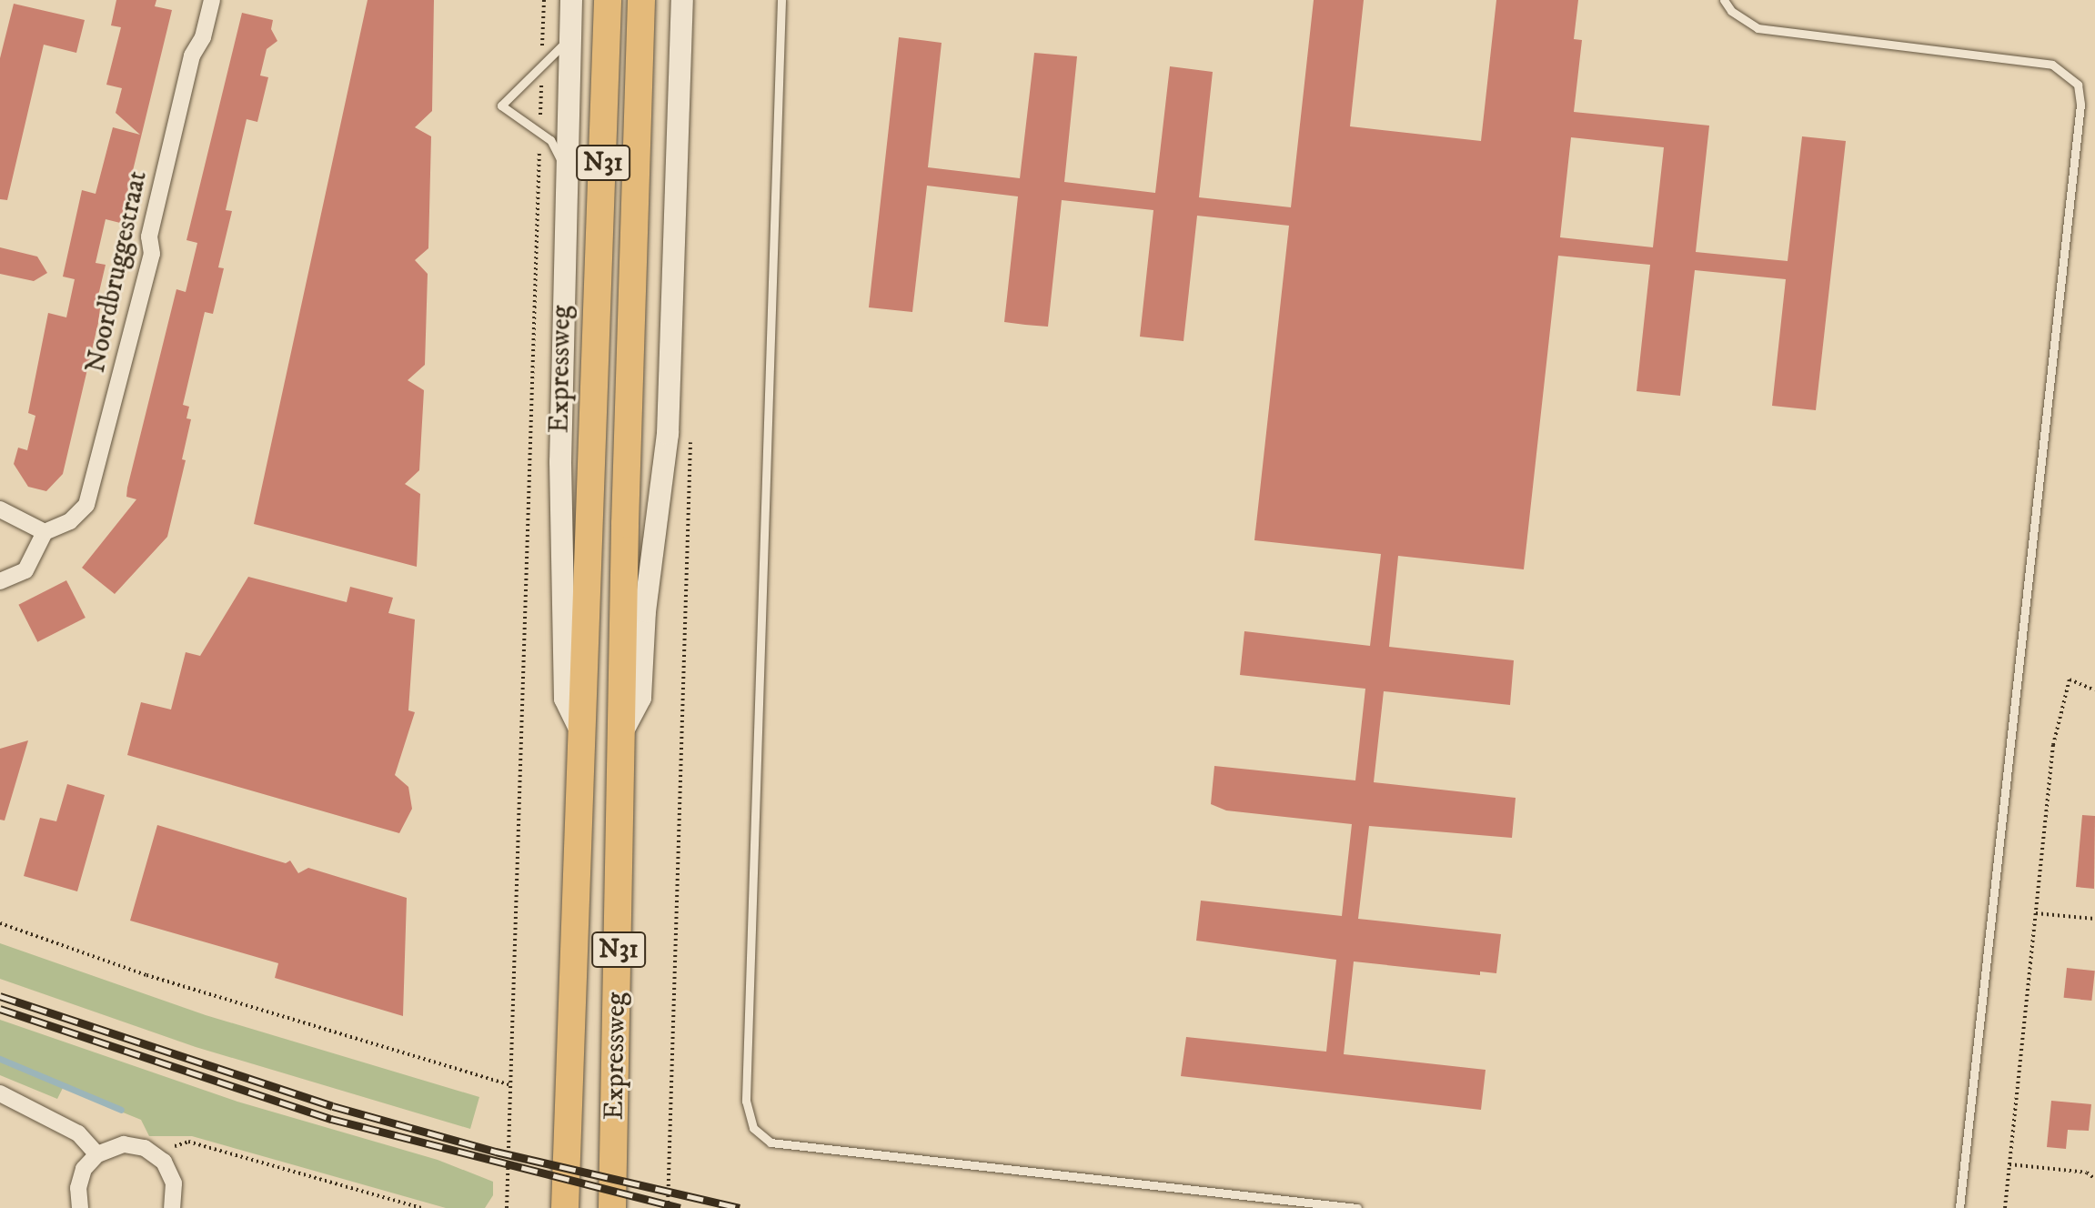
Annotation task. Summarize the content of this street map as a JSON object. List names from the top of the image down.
{
  "streets": {
    "highway": ["N31", "Expressweg"],
    "street": ["Noordbruggestraat"]
  }
}
